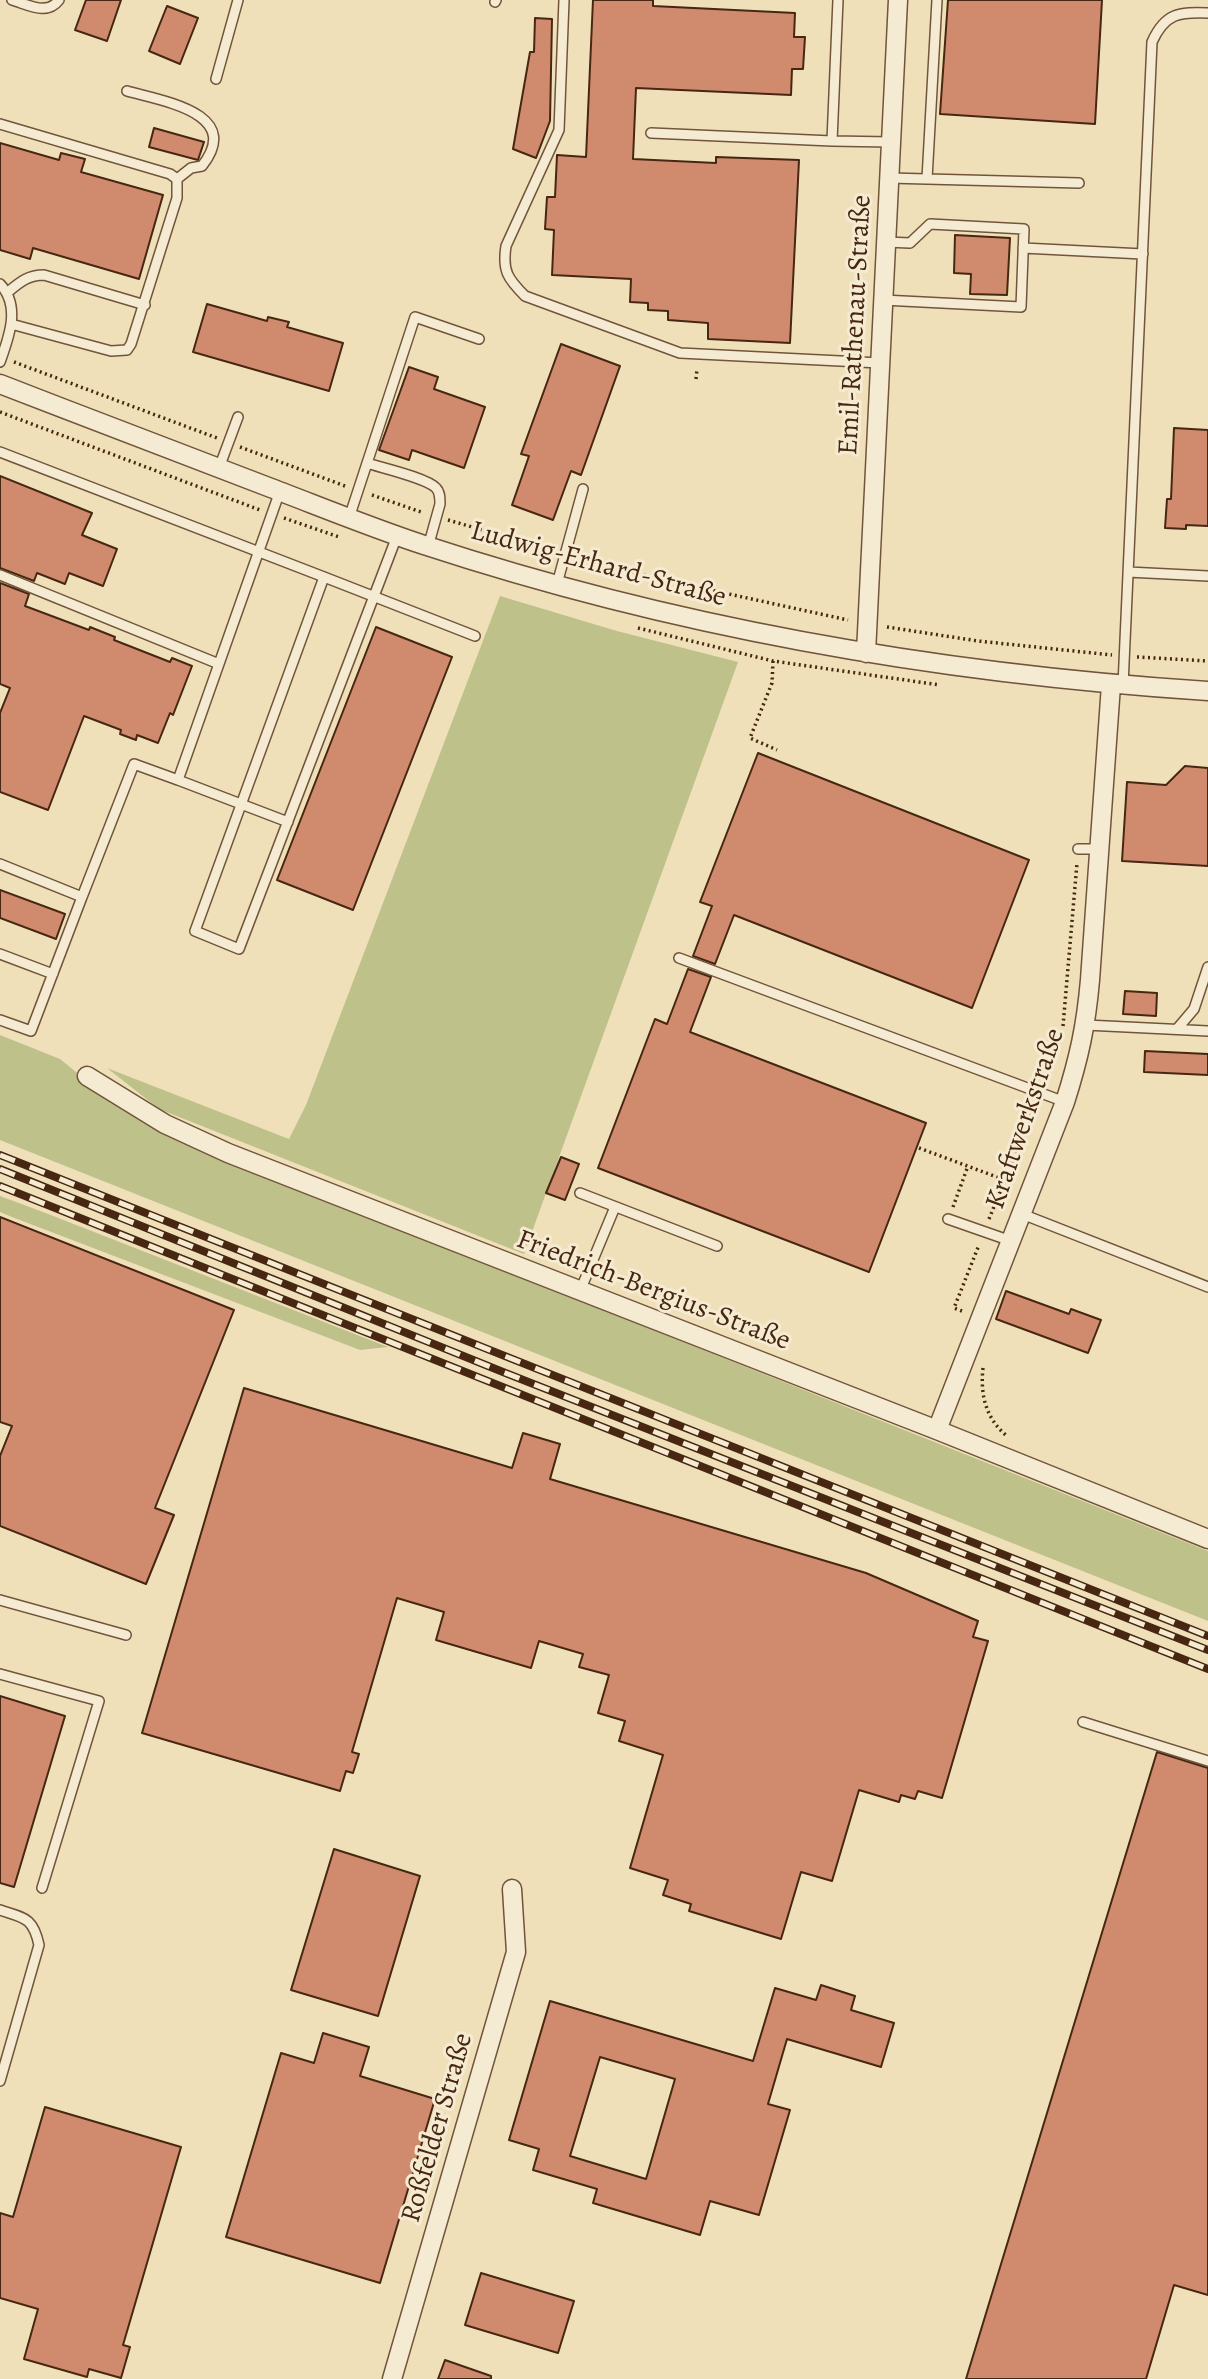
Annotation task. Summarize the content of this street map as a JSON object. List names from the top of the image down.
{
  "streets": {
    "street": [
      "Emil-Rathenau-Straße",
      "Ludwig-Erhard-Straße",
      "Kraftwerkstraße",
      "Friedrich-Bergius-Straße",
      "Roßfelder Straße"
    ]
  },
  "crossings": [
    ["Emil-Rathenau-Straße", "Ludwig-Erhard-Straße"],
    ["Ludwig-Erhard-Straße", "Kraftwerkstraße"],
    ["Kraftwerkstraße", "Friedrich-Bergius-Straße"]
  ]
}
